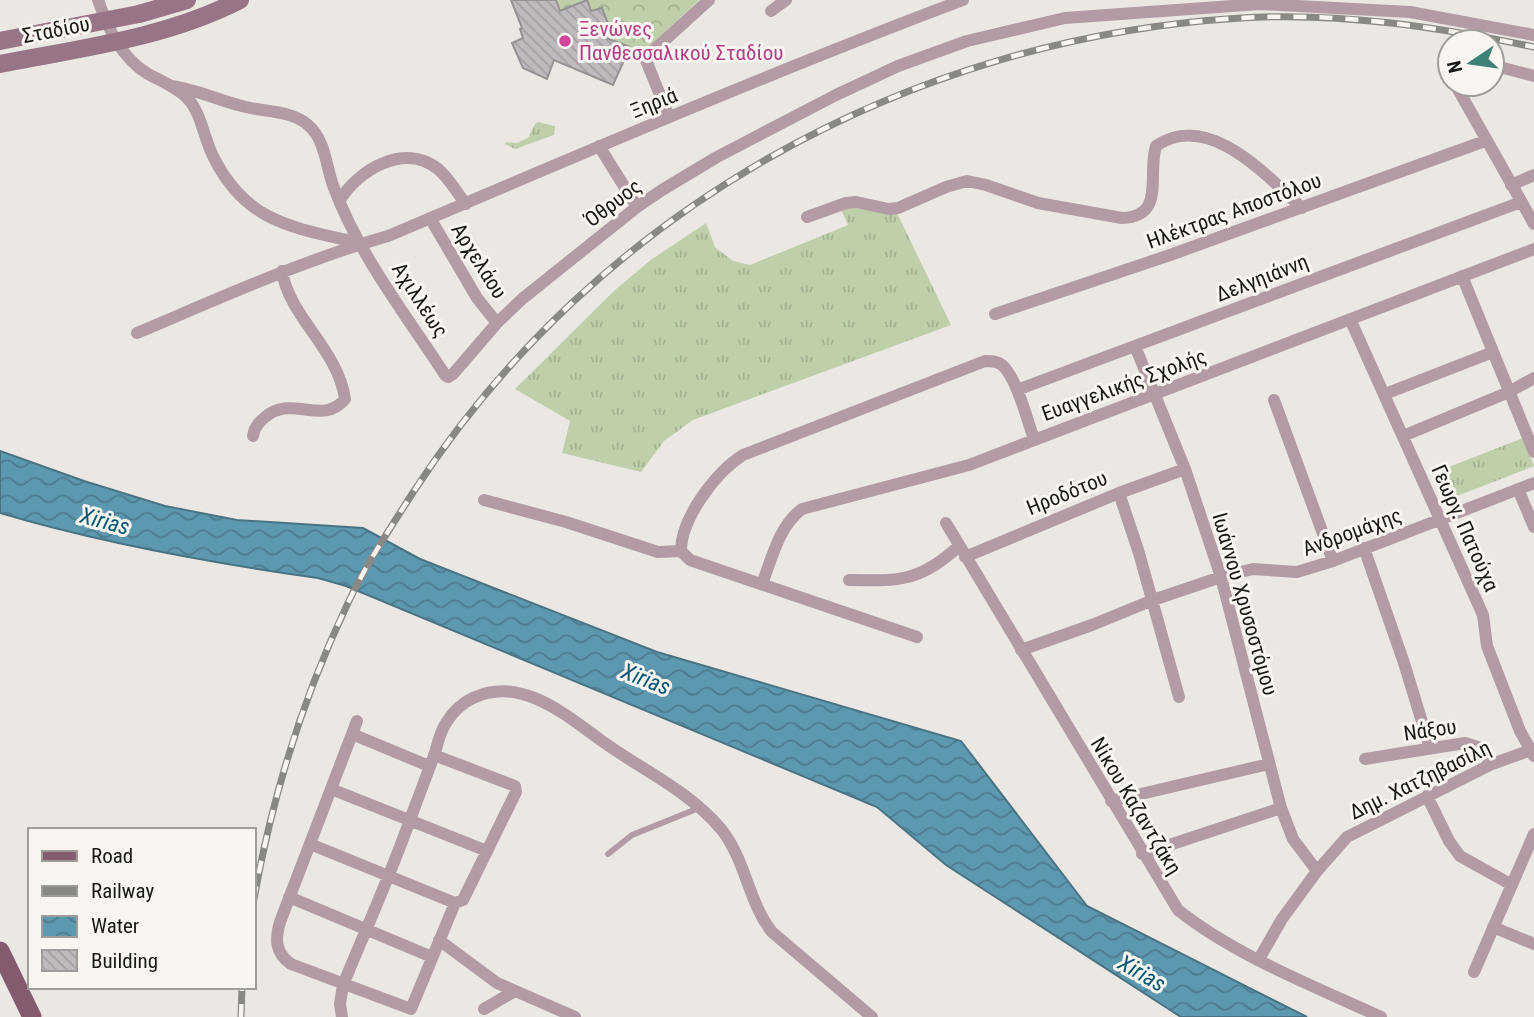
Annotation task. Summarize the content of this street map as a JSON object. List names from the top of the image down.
{
  "streets": {
    "main road": ["Σταδίου"],
    "street": [
      "Ξηριά",
      "Όθρυος",
      "Ηλέκτρας Αποστόλου",
      "Αρχελάου",
      "Δελγηιάννη",
      "Αχιλλέως",
      "Ευαγγελικής Σχολής",
      "Ηροδότου",
      "Γεωργ. Πατούχα",
      "Ανδρομάχης",
      "Ιωάννου Χρυσοστόμου",
      "Νάξου",
      "Δημ. Χατζηβασίλη",
      "Νίκου Καζαντζάκη"
    ]
  },
  "crossings": [
    ["Ξηριά", "Αρχελάου"],
    ["Ξηριά", "Αχιλλέως"],
    ["Όθρυος", "Αρχελάου"],
    ["Όθρυος", "Αχιλλέως"],
    ["Δελγηιάννη", "Ιωάννου Χρυσοστόμου"],
    ["Ευαγγελικής Σχολής", "Γεωργ. Πατούχα"],
    ["Ευαγγελικής Σχολής", "Ιωάννου Χρυσοστόμου"],
    ["Ηροδότου", "Ιωάννου Χρυσοστόμου"],
    ["Ηροδότου", "Νίκου Καζαντζάκη"],
    ["Γεωργ. Πατούχα", "Ανδρομάχης"],
    ["Γεωργ. Πατούχα", "Δημ. Χατζηβασίλη"],
    ["Ανδρομάχης", "Ιωάννου Χρυσοστόμου"],
    ["Ανδρομάχης", "Νίκου Καζαντζάκη"],
    ["Ιωάννου Χρυσοστόμου", "Δημ. Χατζηβασίλη"],
    ["Νάξου", "Δημ. Χατζηβασίλη"],
    ["Δημ. Χατζηβασίλη", "Νίκου Καζαντζάκη"]
  ],
  "water": ["Xirias"],
  "places": ["Ξενώνες Πανθεσσαλικού Σταδίου"],
  "legend": [
    "Road",
    "Railway",
    "Water",
    "Building"
  ],
  "north": "left"
}
